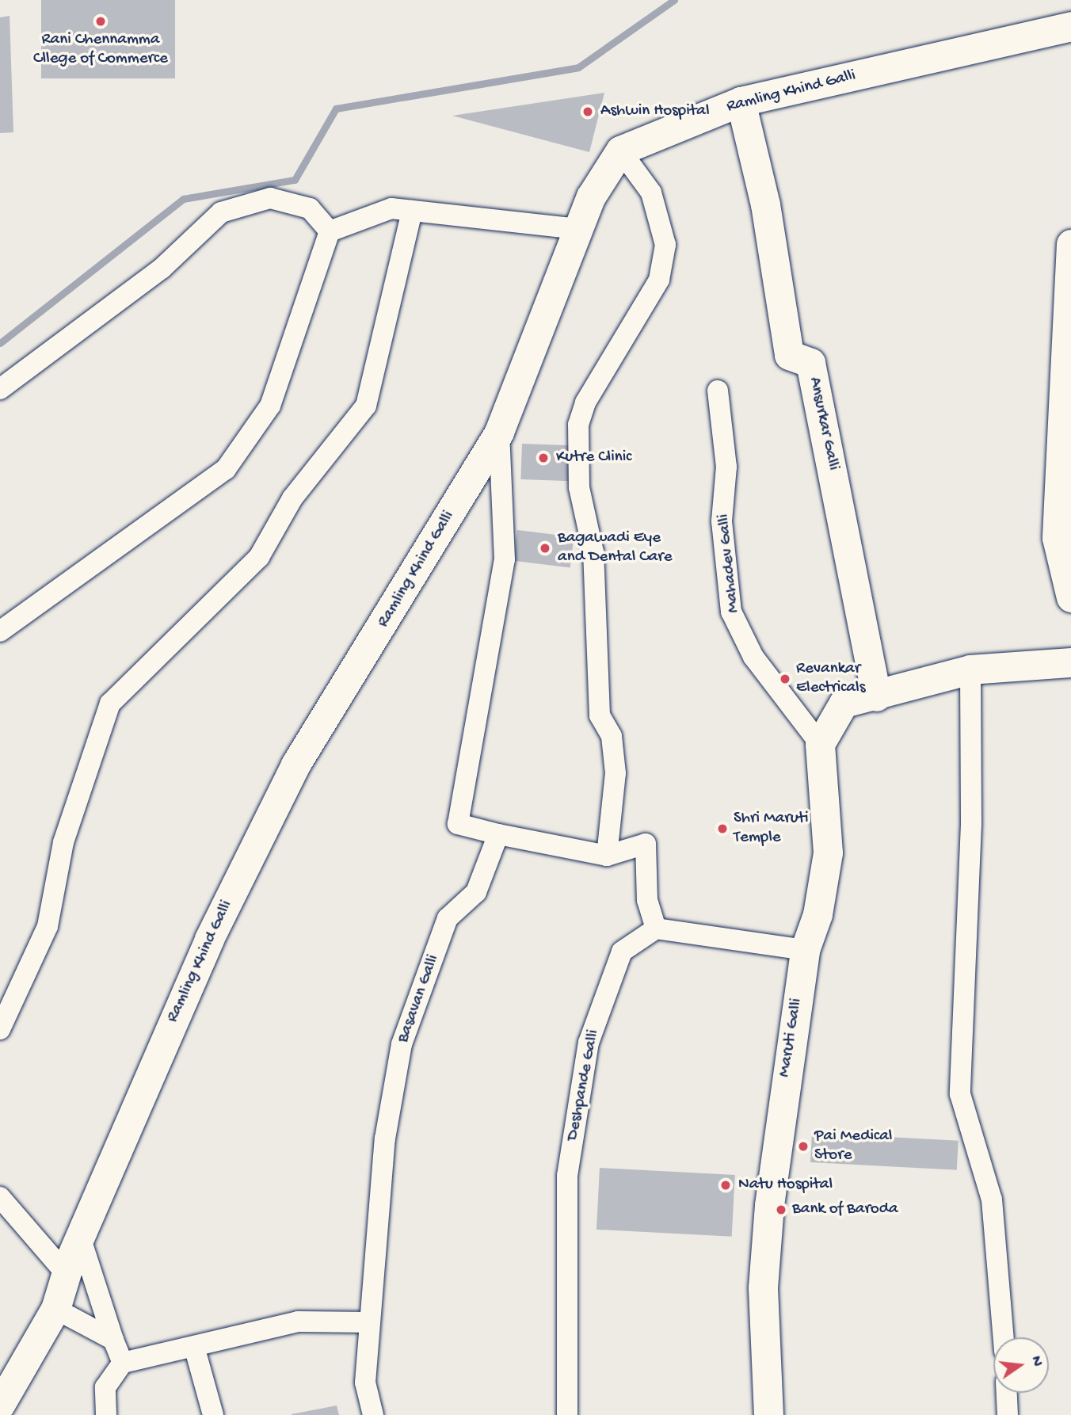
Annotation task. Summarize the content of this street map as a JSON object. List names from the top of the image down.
{
  "streets": {
    "street": [
      "Ramling Khind Galli",
      "Ansurkar Galli",
      "Mahadev Galli",
      "Basavan Galli",
      "Maruti Galli",
      "Deshpande Galli"
    ]
  },
  "crossings": [
    ["Ramling Khind Galli", "Ansurkar Galli"],
    ["Mahadev Galli", "Maruti Galli"]
  ],
  "places": [
    "Rani Chennamma Cllege of Commerce",
    "Ashwin Hospital",
    "Kutre Clinic",
    "Bagawadi Eye and Dental Care",
    "Revankar Electricals",
    "Shri Maruti Temple",
    "Pai Medical Store",
    "Natu Hospital",
    "Bank of Baroda"
  ],
  "north": "right"
}
